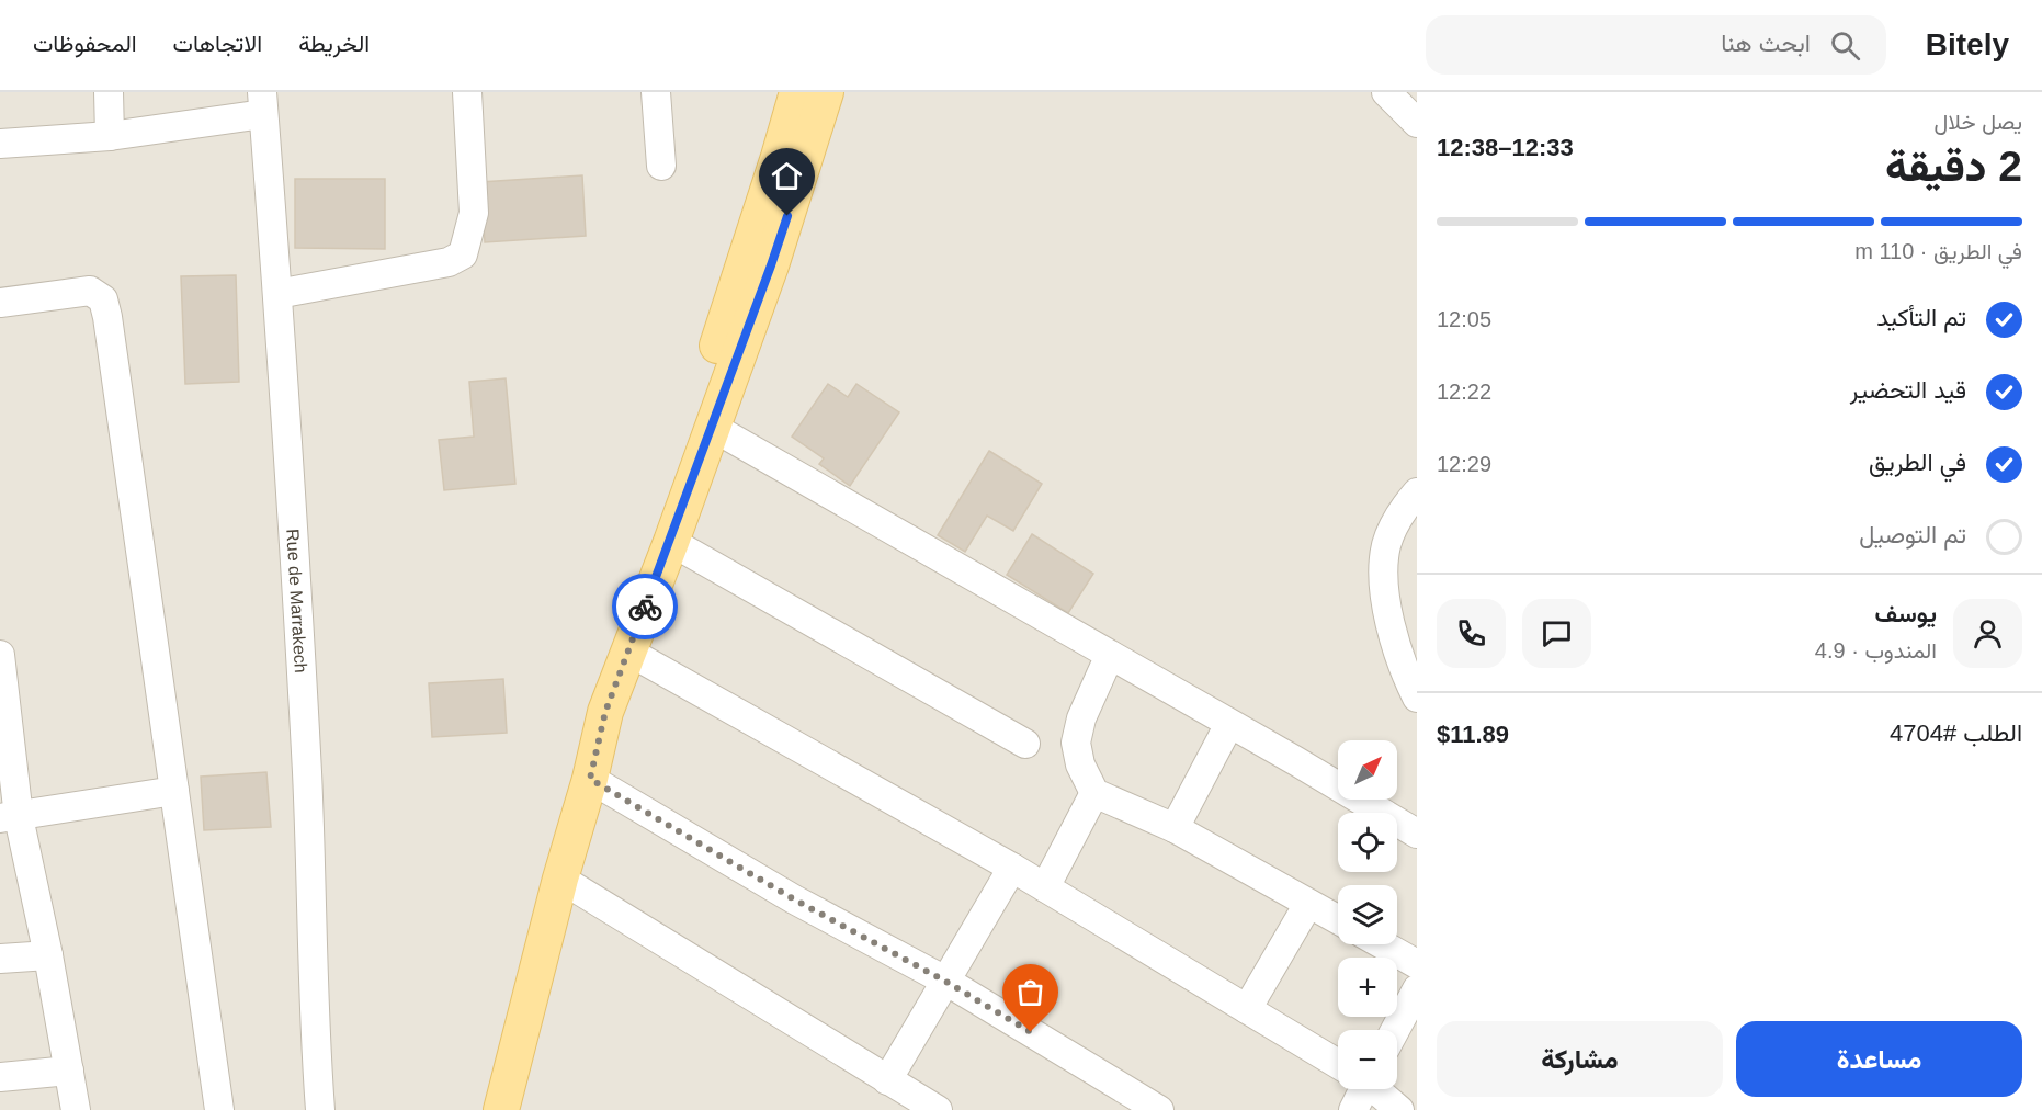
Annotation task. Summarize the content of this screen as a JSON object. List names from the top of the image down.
{
  "streets": {
    "street": ["Rue de Marrakech"]
  },
  "north": "top right",
  "page": {
    "header": "Bitely",
    "search": "ابحث هنا",
    "nav": ["الخريطة", "الاتجاهات", "المحفوظات"],
    "heading": ["2 دقيقة", "يصل خلال", "12:33–12:38"],
    "panel": [
      "يوسف",
      "المندوب · 4.9",
      "الطلب #4704",
      "$11.89"
    ],
    "bar": "في الطريق · 110 m",
    "list": [
      ["تم التأكيد", "12:05"],
      ["قيد التحضير", "12:22"],
      ["في الطريق", "12:29"],
      "تم التوصيل"
    ],
    "map_buttons": ["+", "−"],
    "buttons": ["مساعدة", "مشاركة"]
  }
}
